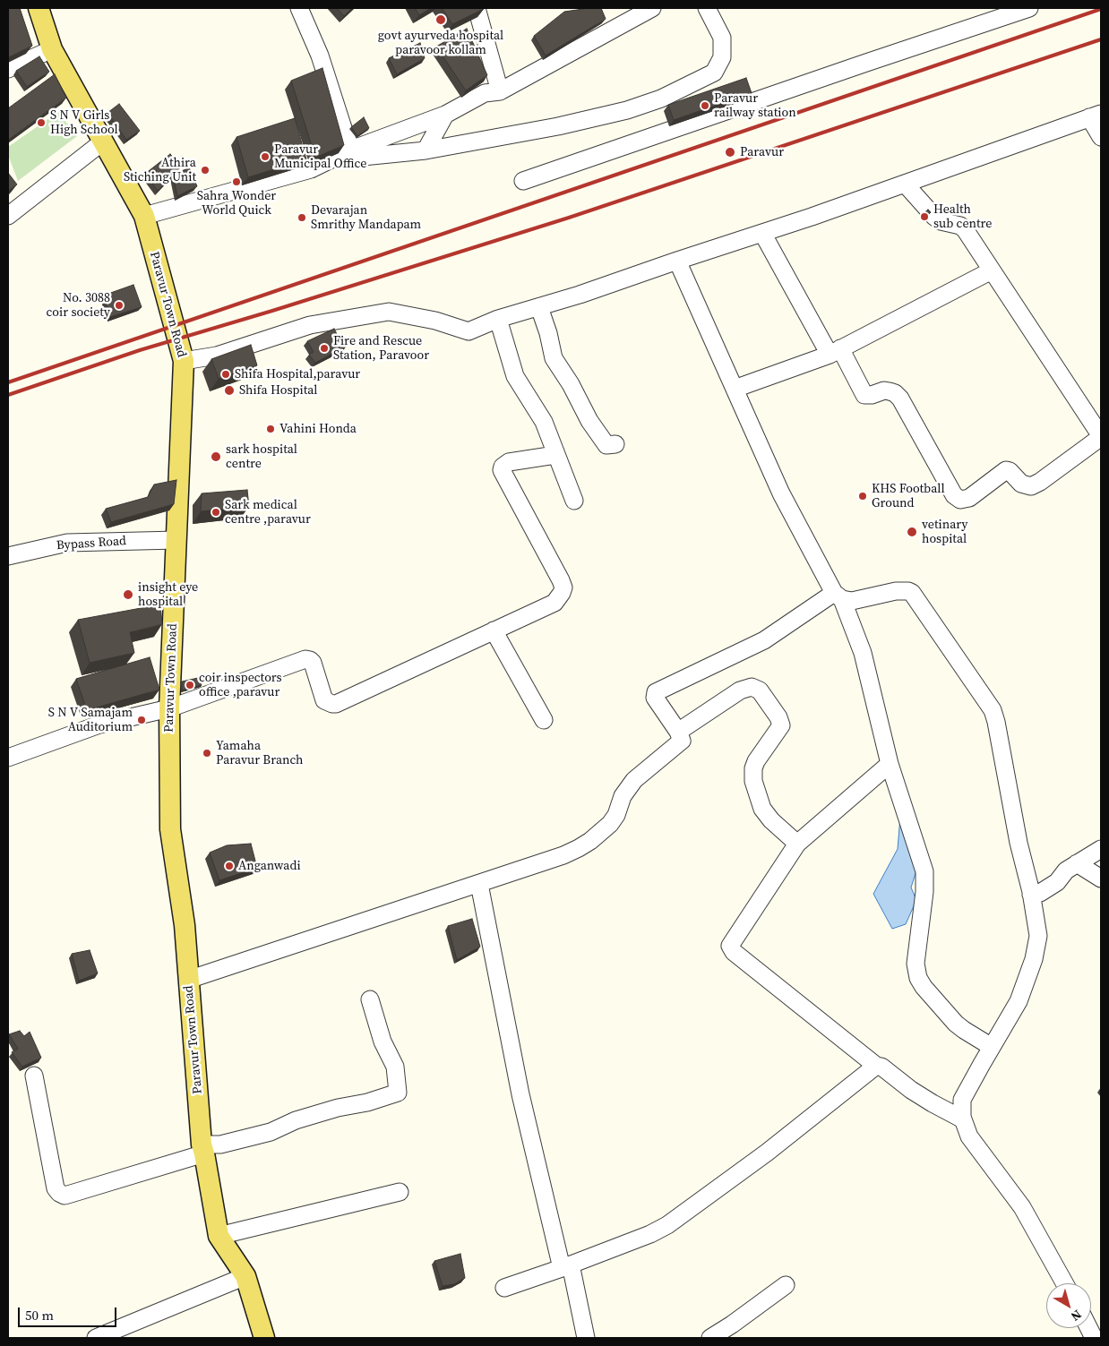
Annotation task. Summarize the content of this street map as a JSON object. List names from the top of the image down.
{
  "streets": {
    "main road": ["Paravur Town Road"],
    "street": ["Bypass Road"]
  },
  "crossings": [
    ["Paravur Town Road", "Bypass Road"]
  ],
  "places": [
    "govt ayurveda hospital paravoor kollam",
    "Paravur railway station",
    "S N V Girls High School",
    "Paravur",
    "Paravur Municipal Office",
    "Athira Stiching Unit",
    "Sahra Wonder World Quick",
    "Health sub centre",
    "Devarajan Smrithy Mandapam",
    "No. 3088 coir society",
    "Fire and Rescue Station, Paravoor",
    "Shifa Hospital,paravur",
    "Shifa Hospital",
    "Vahini Honda",
    "sark hospital centre",
    "KHS Football Ground",
    "Sark medical centre ,paravur",
    "vetinary hospital",
    "insight eye hospital",
    "coir inspectors office ,paravur",
    "S N V Samajam Auditorium",
    "Yamaha Paravur Branch",
    "Anganwadi"
  ],
  "scale_bar": "50 m",
  "north": "bottom right"
}
